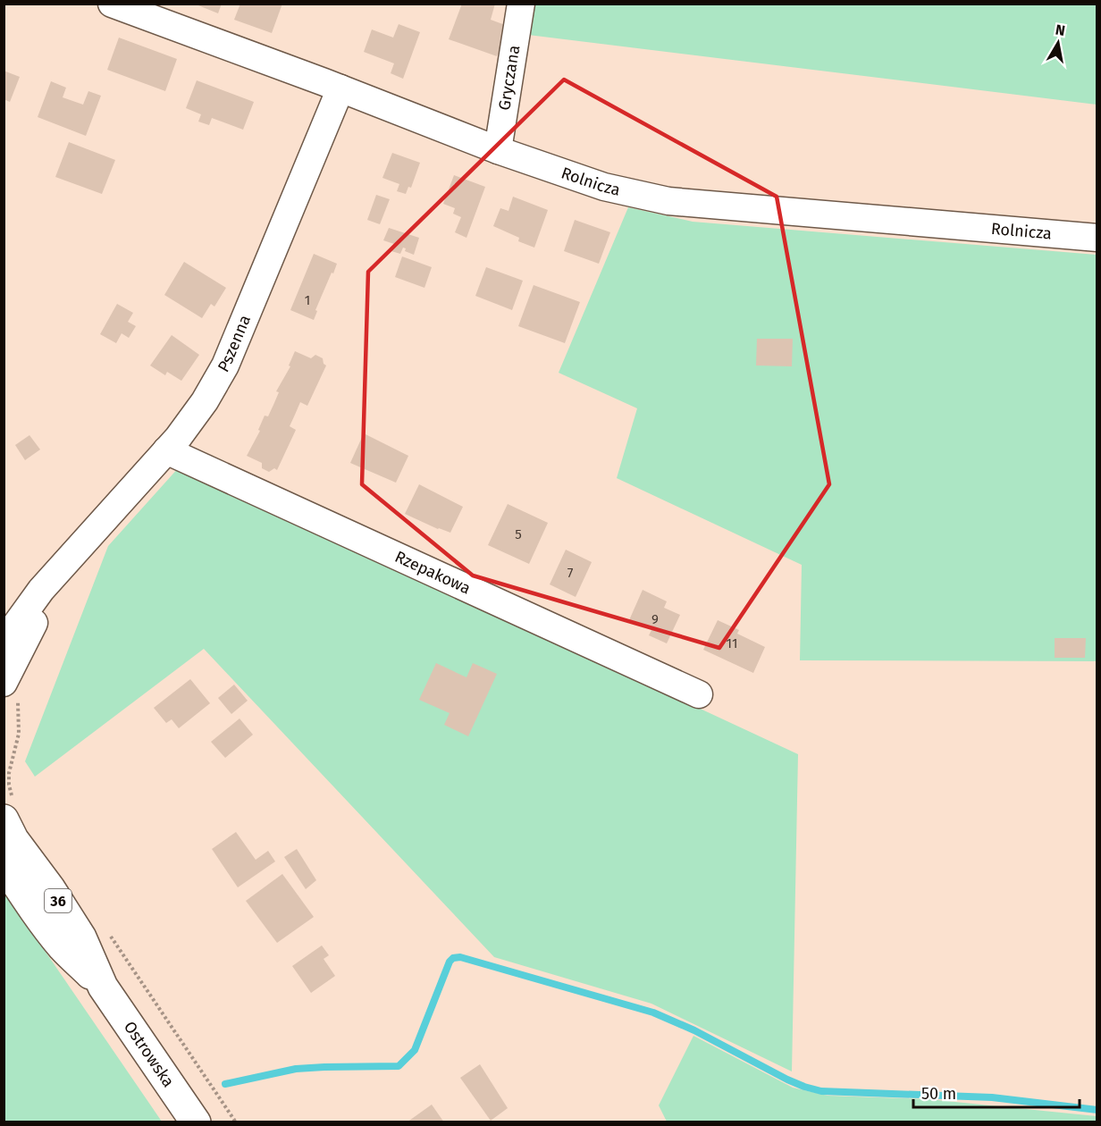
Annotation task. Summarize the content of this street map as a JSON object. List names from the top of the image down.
{
  "streets": {
    "main road": ["36", "Ostrowska"],
    "street": [
      "Gryczana",
      "Rolnicza",
      "Pszenna",
      "Rzepakowa"
    ]
  },
  "crossings": [
    ["Gryczana", "Rolnicza"],
    ["Rolnicza", "Pszenna"],
    ["Pszenna", "Rzepakowa"]
  ],
  "house_numbers": [
    "1",
    "5",
    "7",
    "9",
    "11"
  ],
  "scale_bar": "50 m",
  "north": "top"
}
